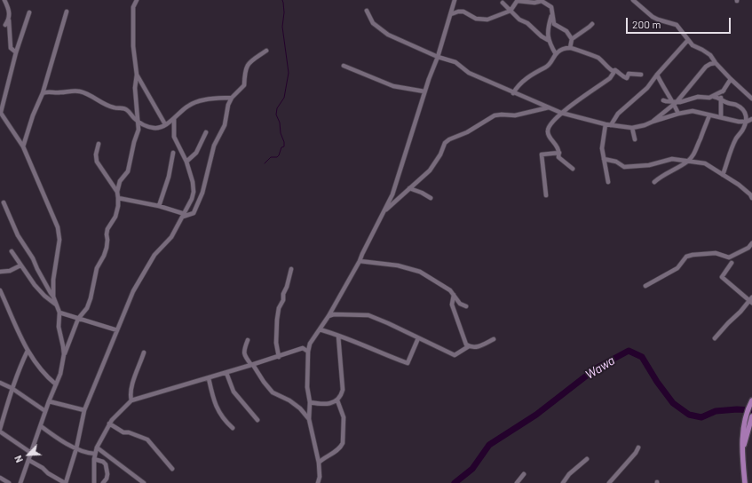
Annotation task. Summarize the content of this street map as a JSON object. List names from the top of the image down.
{
  "water": ["Wawa"],
  "scale_bar": "200 m",
  "north": "bottom left"
}
